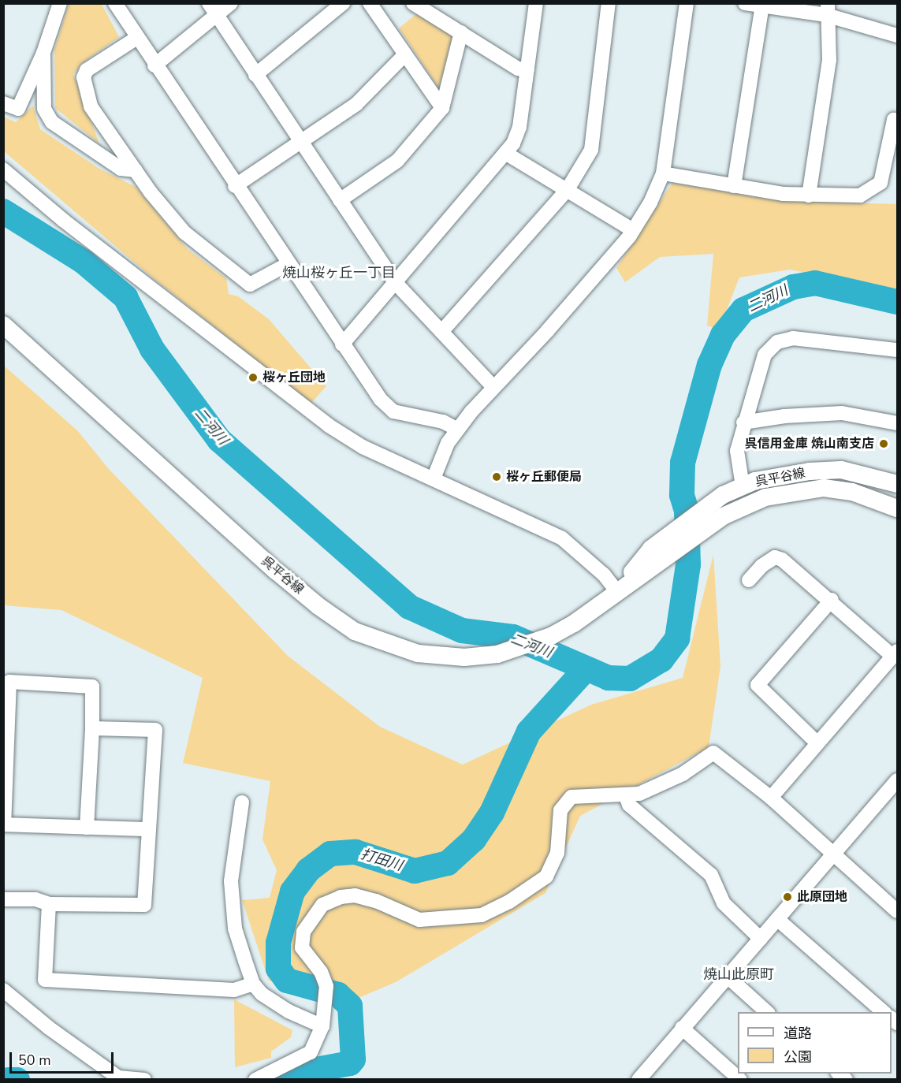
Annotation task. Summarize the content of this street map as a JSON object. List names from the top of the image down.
{
  "streets": {
    "main road": ["呉平谷線"]
  },
  "districts": ["焼山桜ヶ丘一丁目", "焼山此原町"],
  "water": ["二河川", "打田川"],
  "places": [
    "桜ヶ丘団地",
    "呉信用金庫 焼山南支店",
    "桜ヶ丘郵便局",
    "此原団地"
  ],
  "legend": ["道路", "公園"],
  "scale_bar": "50 m"
}
